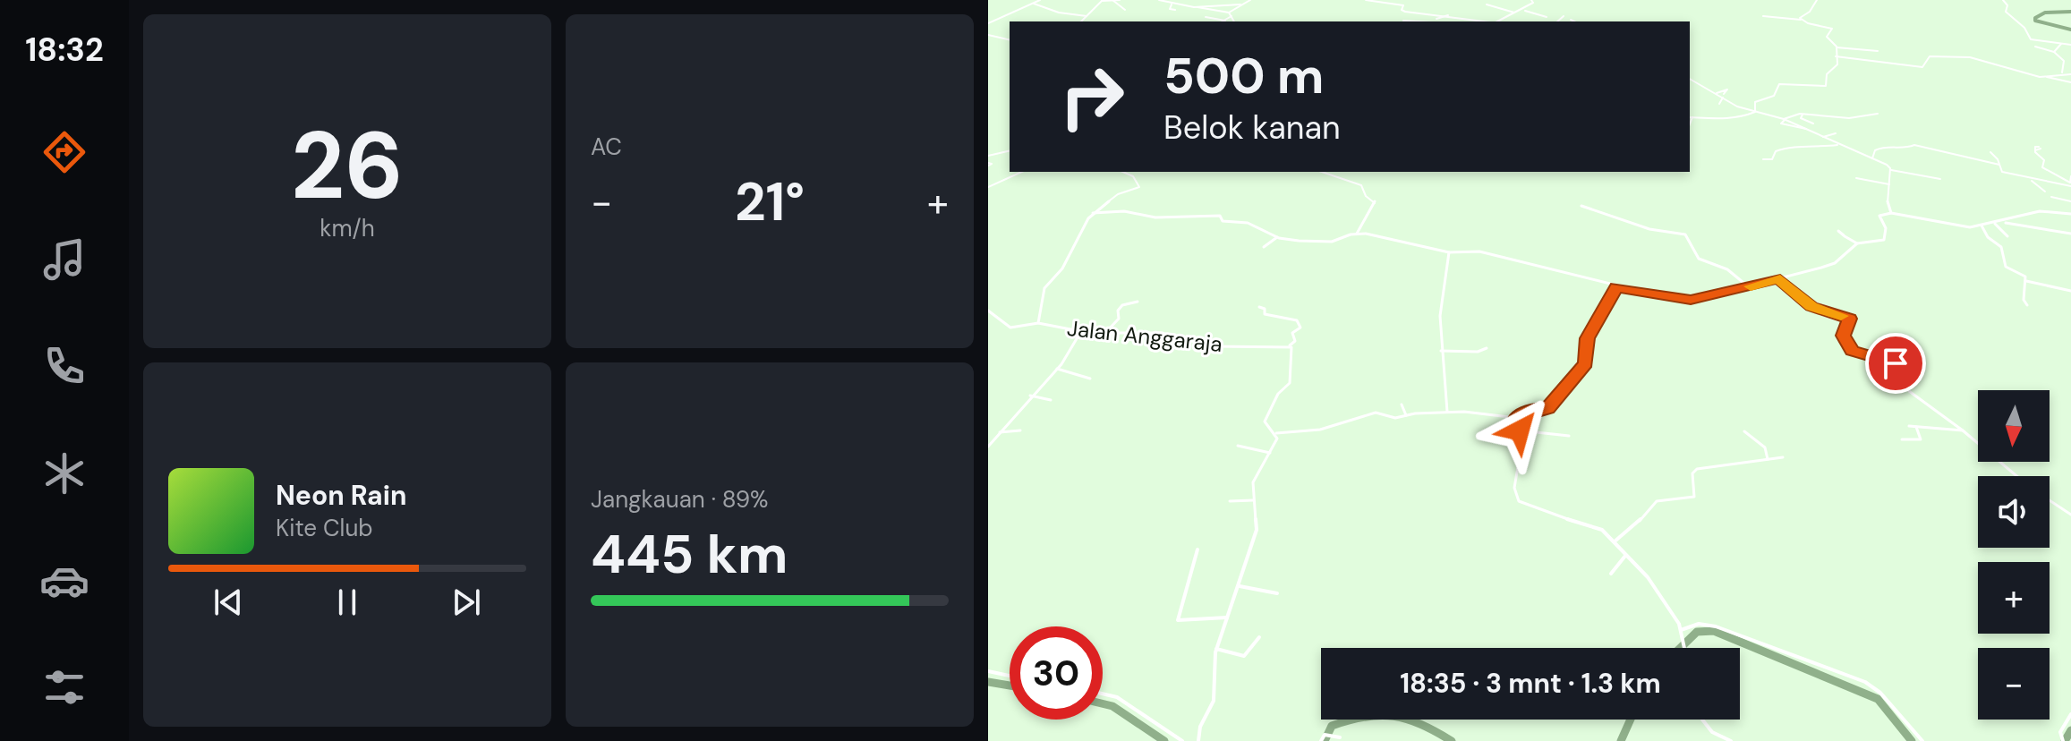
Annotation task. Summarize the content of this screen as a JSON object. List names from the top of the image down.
{
  "streets": {
    "street": ["Jalan Anggaraja"]
  },
  "north": "bottom",
  "page": {
    "tabs": "18:32",
    "tile": [
      ["26", "km/h"],
      "AC",
      ["Jangkauan · 89%", "445 km"]
    ],
    "turn": ["500 m", "Belok kanan"],
    "heat": ["−", "21°", "+"],
    "map_buttons": ["+", "−"],
    "song": ["Neon Rain", "Kite Club"],
    "limit": "30",
    "trip": "18:35 · 3 mnt · 1.3 km"
  }
}
